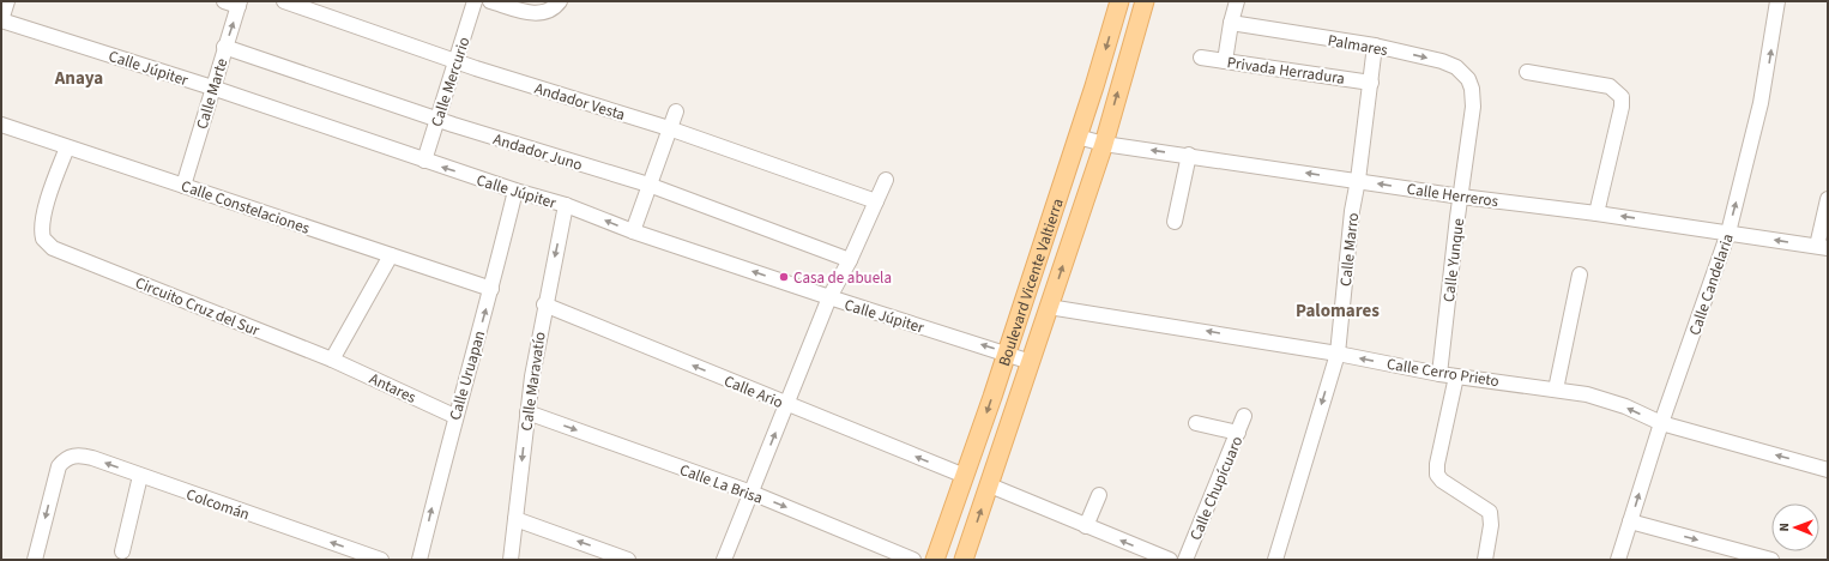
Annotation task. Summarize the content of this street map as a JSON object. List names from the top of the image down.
{
  "streets": {
    "main road": ["Boulevard Vicente Valtierra"],
    "street": [
      "Palmares",
      "Calle Júpiter",
      "Privada Herradura",
      "Calle Mercurio",
      "Calle Marte",
      "Andador Vesta",
      "Andador Juno",
      "Calle Herreros",
      "Calle Constelaciones",
      "Calle Marro",
      "Calle Yunque",
      "Calle Candelaria",
      "Circuito Cruz del Sur",
      "Calle Cerro Prieto",
      "Calle Uruapan",
      "Calle Maravatío",
      "Antares",
      "Calle Ario",
      "Calle La Brisa",
      "Calle Chupícuaro",
      "Colcomán"
    ]
  },
  "crossings": [
    ["Palmares", "Calle Marro"],
    ["Palmares", "Calle Yunque"],
    ["Calle Júpiter", "Calle Mercurio"],
    ["Calle Júpiter", "Calle Marte"],
    ["Calle Júpiter", "Boulevard Vicente Valtierra"],
    ["Calle Júpiter", "Calle Uruapan"],
    ["Calle Júpiter", "Calle Maravatío"],
    ["Privada Herradura", "Calle Marro"],
    ["Calle Mercurio", "Andador Vesta"],
    ["Calle Mercurio", "Andador Juno"],
    ["Calle Marte", "Andador Juno"],
    ["Calle Marte", "Calle Constelaciones"],
    ["Calle Herreros", "Calle Marro"],
    ["Calle Herreros", "Calle Yunque"],
    ["Calle Herreros", "Boulevard Vicente Valtierra"],
    ["Calle Herreros", "Calle Candelaria"],
    ["Calle Constelaciones", "Circuito Cruz del Sur"],
    ["Calle Constelaciones", "Calle Uruapan"],
    ["Calle Marro", "Calle Cerro Prieto"],
    ["Calle Yunque", "Calle Cerro Prieto"],
    ["Boulevard Vicente Valtierra", "Calle Cerro Prieto"],
    ["Boulevard Vicente Valtierra", "Calle Ario"],
    ["Calle Candelaria", "Calle Cerro Prieto"],
    ["Circuito Cruz del Sur", "Antares"],
    ["Calle Uruapan", "Antares"],
    ["Calle Maravatío", "Calle Ario"],
    ["Calle Maravatío", "Calle La Brisa"]
  ],
  "one_way": [
    "Palmares",
    "Calle Júpiter",
    "Calle Herreros",
    "Calle Marro",
    "Calle Candelaria",
    "Calle Cerro Prieto",
    "Calle Maravatío",
    "Calle Ario",
    "Calle La Brisa"
  ],
  "districts": ["Anaya", "Palomares"],
  "places": ["Casa de abuela"],
  "north": "left"
}
